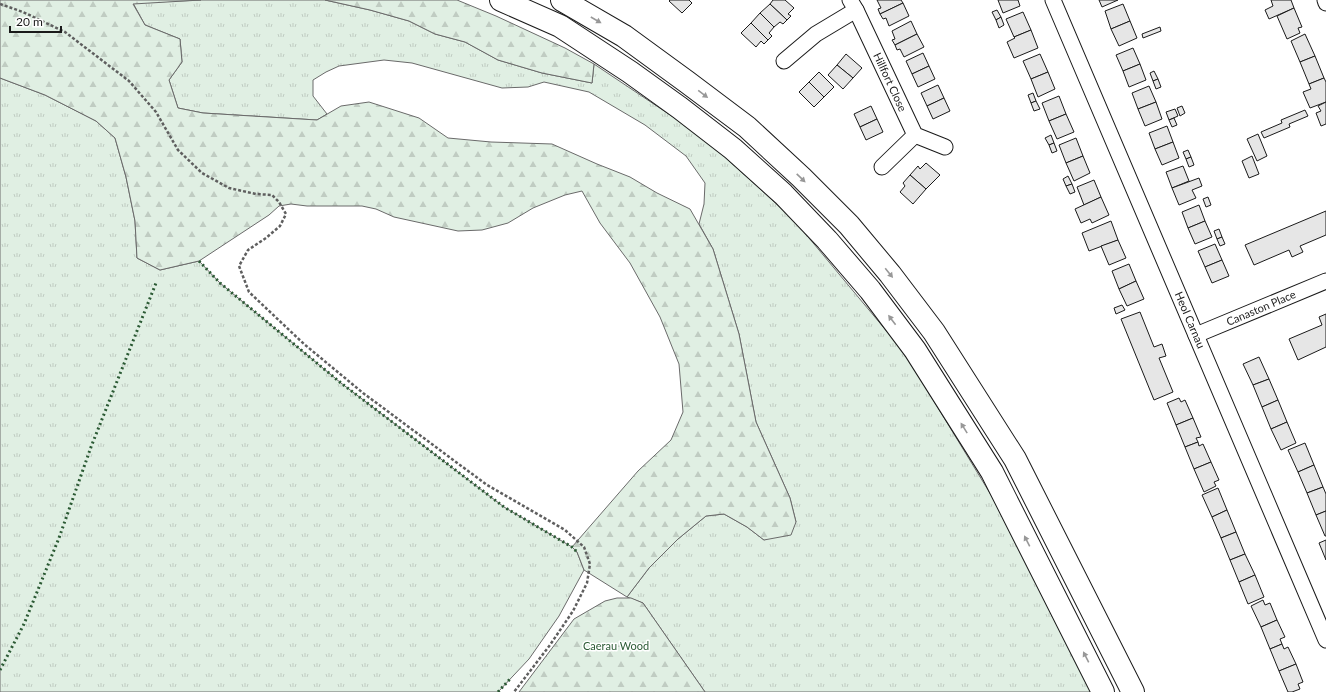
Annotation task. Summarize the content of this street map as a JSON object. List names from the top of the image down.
{
  "streets": {
    "street": ["Hillfort Close", "Canaston Place", "Heol Carnau"]
  },
  "crossings": [
    ["Canaston Place", "Heol Carnau"]
  ],
  "parks": ["Caerau Wood"],
  "scale_bar": "20 m"
}
